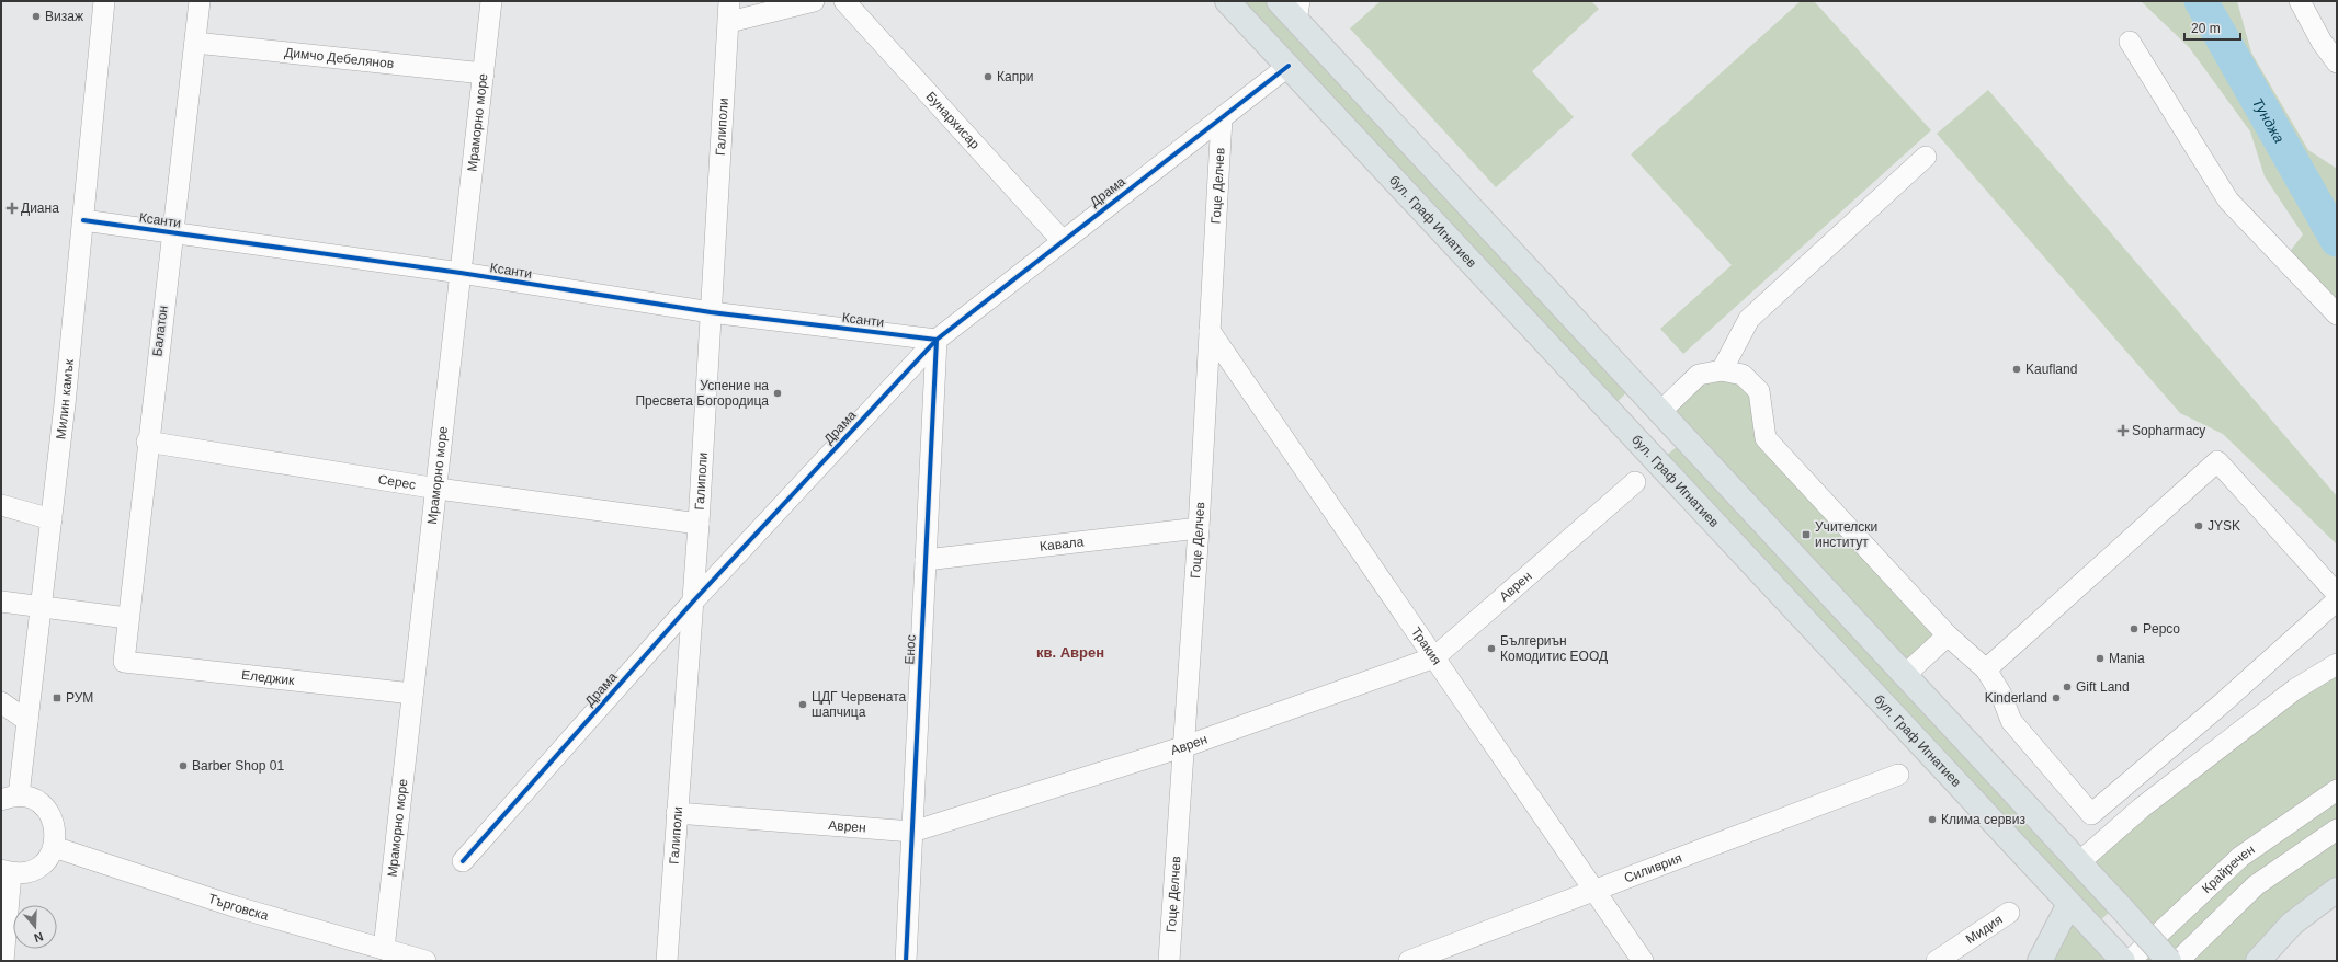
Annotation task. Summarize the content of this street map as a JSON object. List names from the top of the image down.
{
  "streets": {
    "main road": ["бул. Граф Игнатиев"],
    "street": [
      "Димчо Дебелянов",
      "Бунархисар",
      "Мраморно море",
      "Галиполи",
      "Гоце Делчев",
      "Драма",
      "Ксанти",
      "Балатон",
      "Милин камък",
      "Серес",
      "Кавала",
      "Аврен",
      "Тракия",
      "Енос",
      "Еледжик",
      "Силиврия",
      "Крайречен",
      "Търговска",
      "Мидия"
    ]
  },
  "crossings": [
    ["Димчо Дебелянов", "Мраморно море"],
    ["Димчо Дебелянов", "Балатон"],
    ["Бунархисар", "Драма"],
    ["Мраморно море", "Ксанти"],
    ["Мраморно море", "Серес"],
    ["Мраморно море", "Еледжик"],
    ["Мраморно море", "Търговска"],
    ["Галиполи", "Драма"],
    ["Галиполи", "Ксанти"],
    ["Галиполи", "Серес"],
    ["Галиполи", "Аврен"],
    ["Гоце Делчев", "Драма"],
    ["Гоце Делчев", "Кавала"],
    ["Гоце Делчев", "Аврен"],
    ["Гоце Делчев", "Тракия"],
    ["Драма", "Ксанти"],
    ["Драма", "бул. Граф Игнатиев"],
    ["Драма", "Енос"],
    ["Ксанти", "Балатон"],
    ["Ксанти", "Милин камък"],
    ["Ксанти", "Енос"],
    ["Балатон", "Серес"],
    ["Балатон", "Еледжик"],
    ["Кавала", "Енос"],
    ["Аврен", "Тракия"],
    ["Аврен", "Енос"],
    ["Тракия", "Силиврия"]
  ],
  "districts": ["кв. Аврен"],
  "water": ["Тунджа"],
  "places": {
    "other": [
      "Визаж",
      "Капри",
      "Kaufland",
      "Успение на Пресвета Богородица",
      "JYSK",
      "Pepco",
      "Бългериън Комодитис ЕООД",
      "Mania",
      "Gift Land",
      "Kinderland",
      "ЦДГ Червената шапчица",
      "Barber Shop 01",
      "Клима сервиз"
    ],
    "health": ["Диана", "Sopharmacy"],
    "transit": ["Учителски институт", "РУМ"]
  },
  "scale_bar": "20 m",
  "north": "bottom"
}
